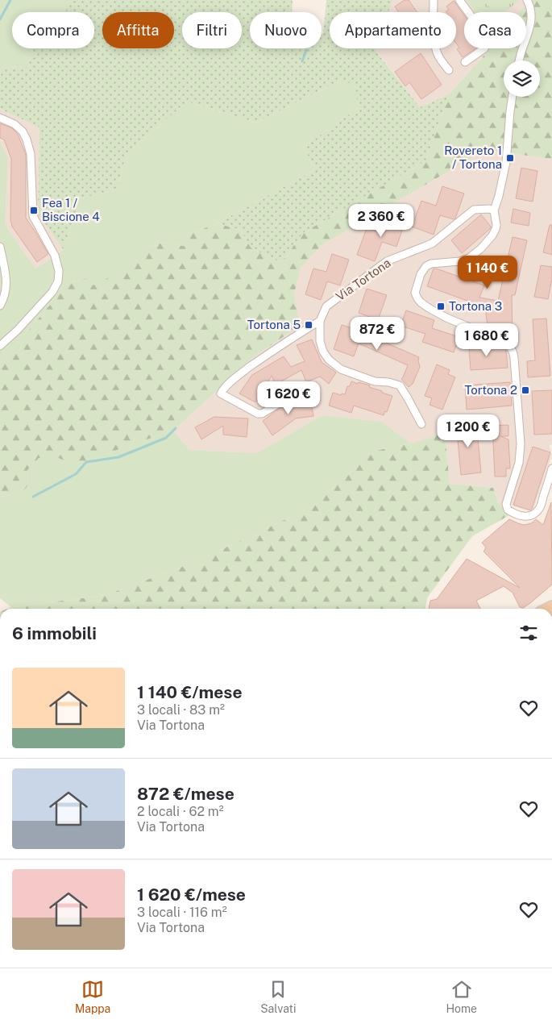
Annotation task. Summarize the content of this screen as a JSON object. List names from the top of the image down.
{
  "streets": {
    "street": ["Via Tortona"]
  },
  "places": {
    "transit": [
      "Rovereto 1 / Tortona",
      "Fea 1 / Biscione 4",
      "Tortona 3",
      "Tortona 5",
      "Tortona 2"
    ]
  },
  "page": {
    "chip": [
      "Compra",
      "Affitta",
      "Filtri",
      "Nuovo",
      "Appartamento",
      "Casa"
    ],
    "price": [
      "2 360 €",
      "1 140 €",
      "872 €",
      "1 680 €",
      "1 620 €",
      "1 200 €"
    ],
    "heading": "6 immobili",
    "list": [
      {
        "name": "1 140 €/mese",
        "note": "3 locali · 83 m² · Via Tortona"
      },
      {
        "name": "872 €/mese",
        "note": "2 locali · 62 m² · Via Tortona"
      },
      {
        "name": "1 620 €/mese",
        "note": "3 locali · 116 m² · Via Tortona"
      }
    ],
    "tabs": ["Mappa", "Salvati", "Home"]
  }
}
